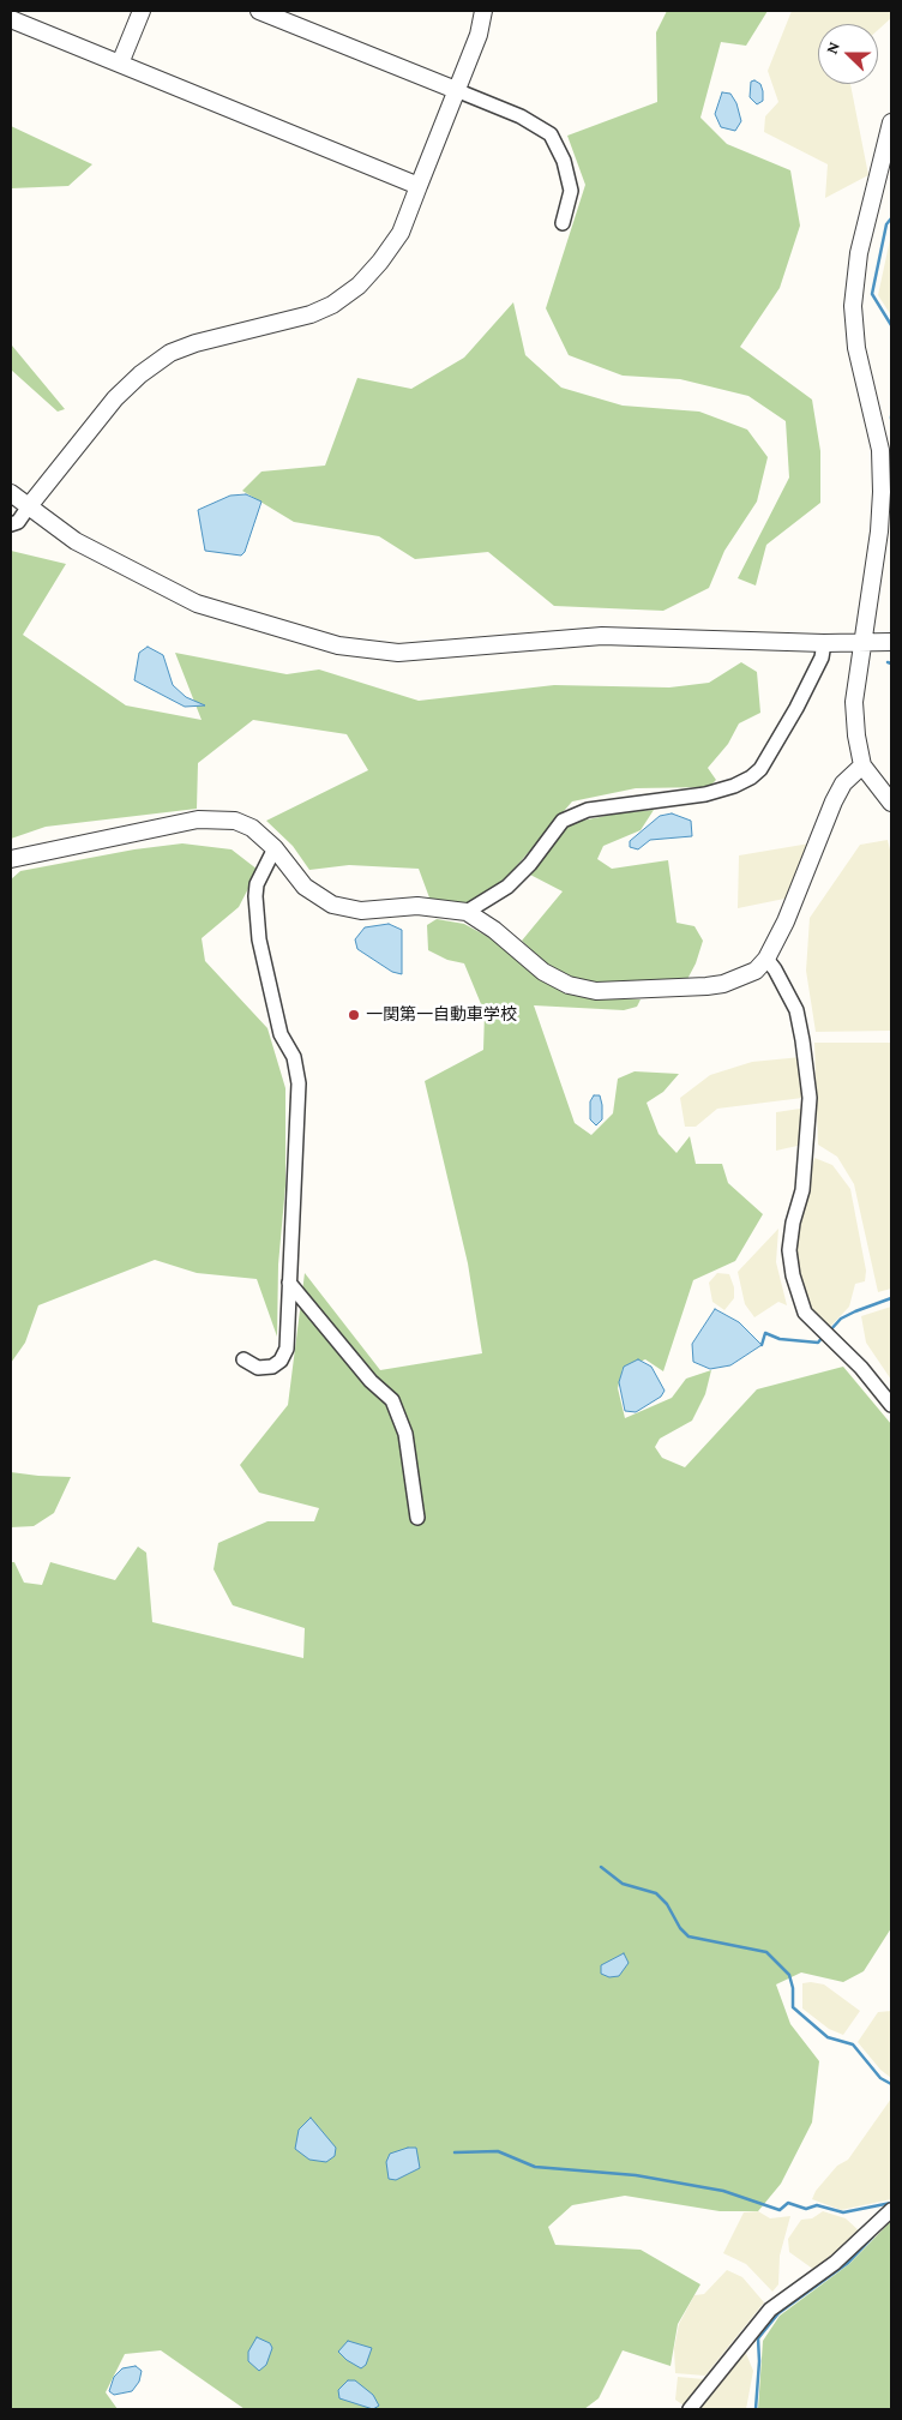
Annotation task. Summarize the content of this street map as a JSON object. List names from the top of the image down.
{
  "places": ["一関第一自動車学校"],
  "north": "left"
}
